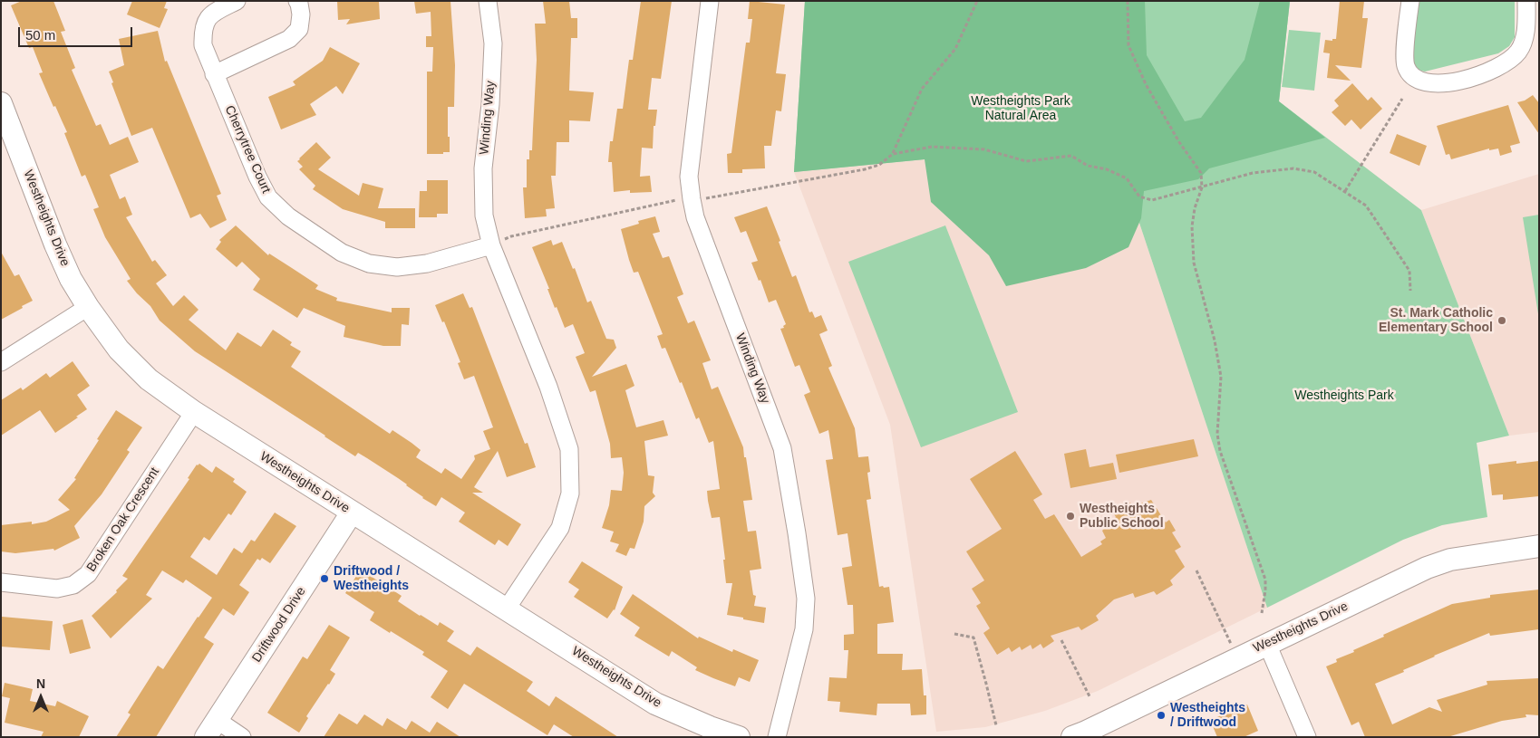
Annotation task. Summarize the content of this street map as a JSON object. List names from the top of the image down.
{
  "streets": {
    "street": [
      "Winding Way",
      "Cherrytree Court",
      "Westheights Drive",
      "Broken Oak Crescent",
      "Driftwood Drive"
    ]
  },
  "crossings": [
    ["Winding Way", "Cherrytree Court"],
    ["Winding Way", "Westheights Drive"],
    ["Westheights Drive", "Broken Oak Crescent"],
    ["Westheights Drive", "Driftwood Drive"]
  ],
  "parks": ["Westheights Park Natural Area", "Westheights Park"],
  "places": [
    "St. Mark Catholic Elementary School",
    "Westheights Public School",
    "Driftwood / Westheights",
    "Westheights / Driftwood"
  ],
  "scale_bar": "50 m",
  "north": "top"
}
